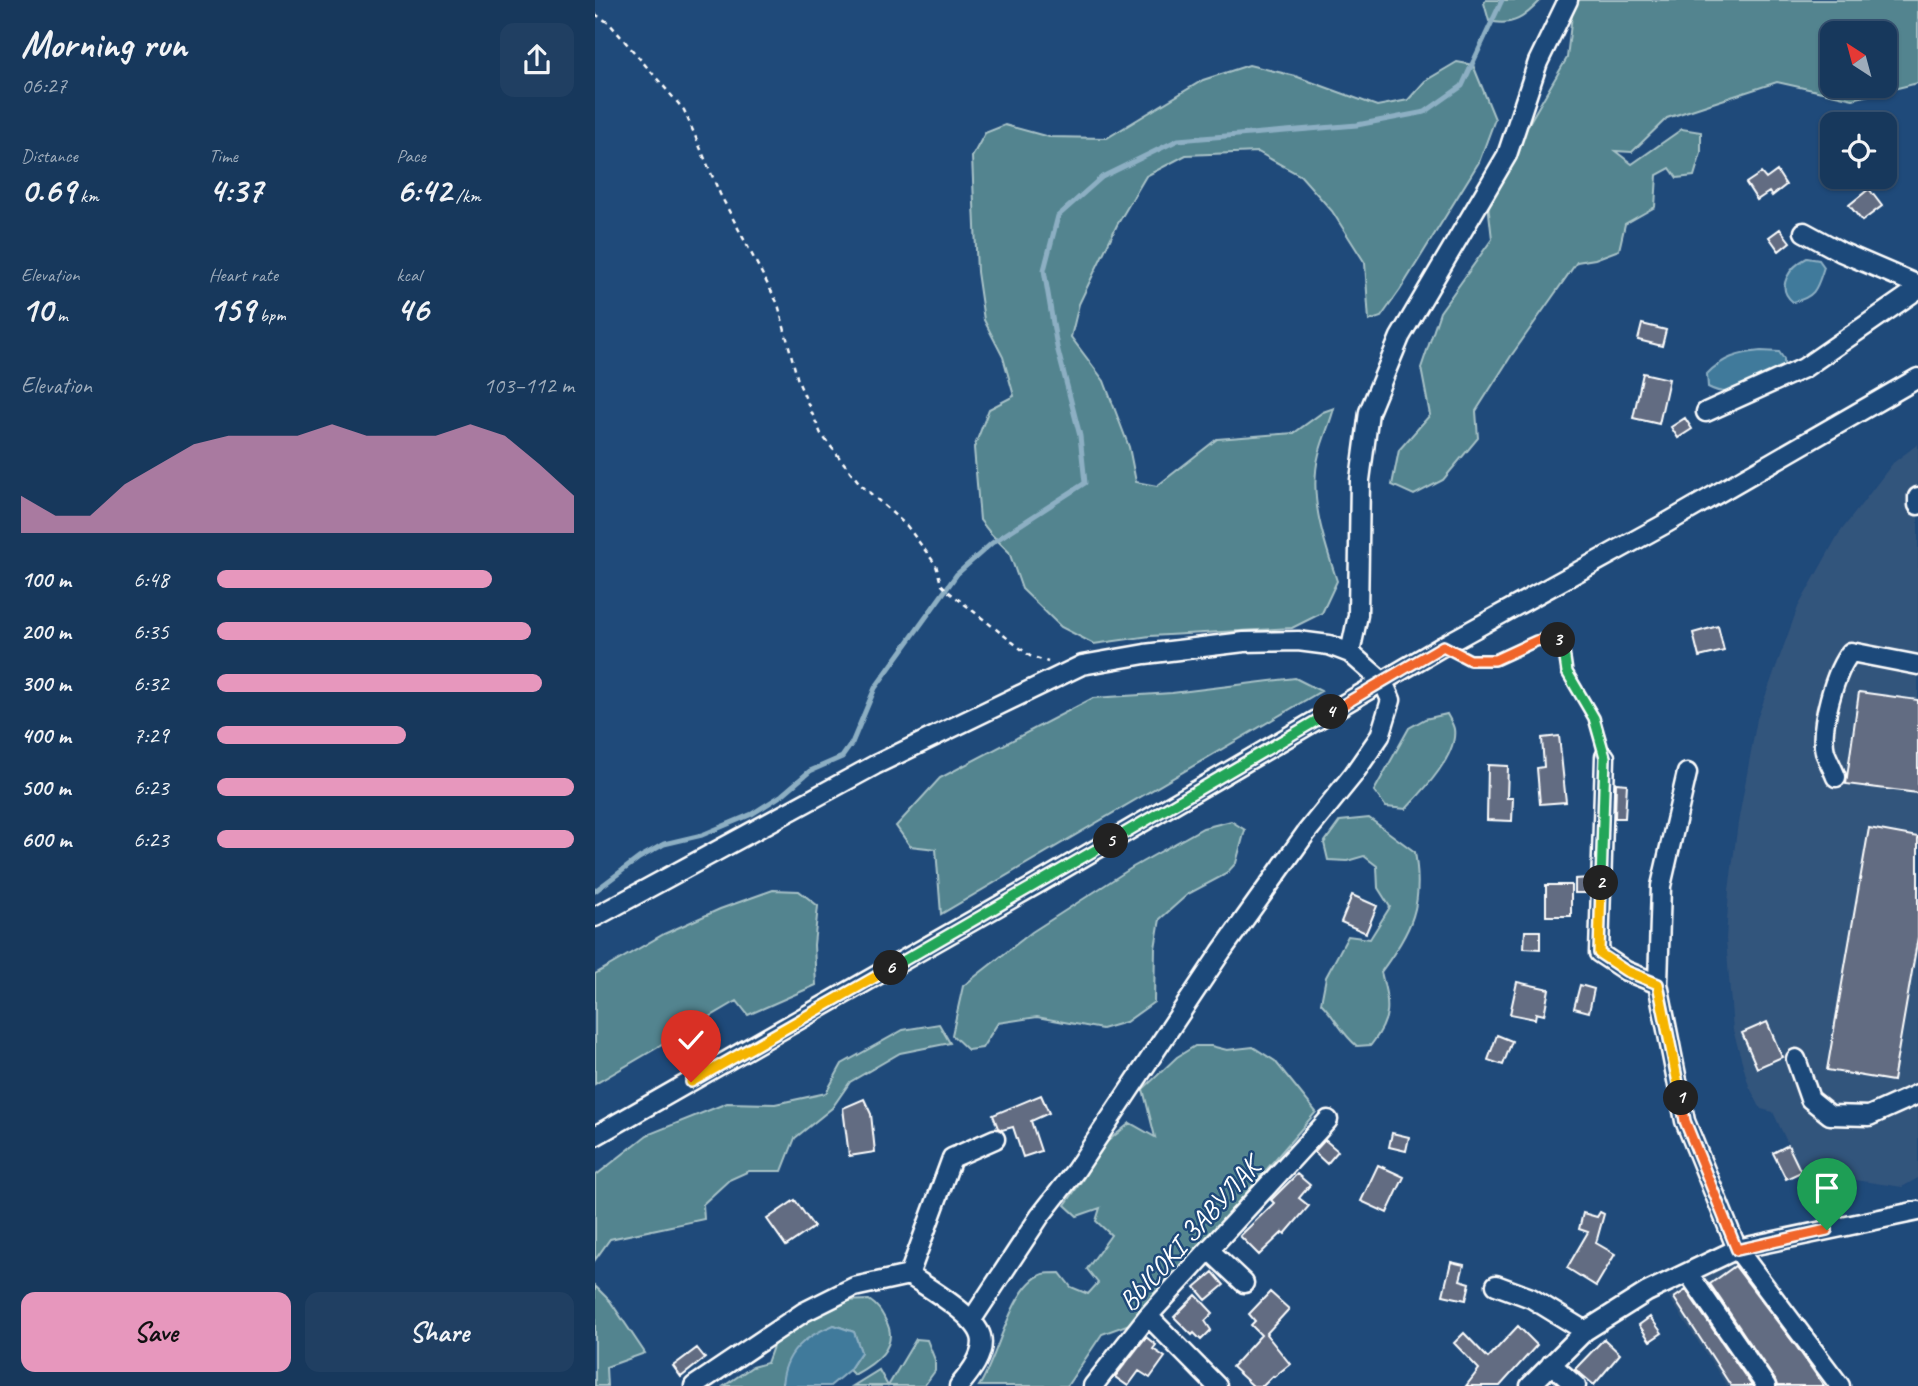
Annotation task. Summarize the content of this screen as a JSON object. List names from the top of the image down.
{
  "streets": {
    "street": ["ВЫСОКІ ЗАВУЛАК"]
  },
  "north": "top left",
  "page": {
    "heading": ["Morning run", "06:27"],
    "stats": [
      ["Distance", "0.69 km"],
      ["Time", "4:37"],
      ["Pace", "6:42 /km"],
      ["Elevation", "10 m"],
      ["Heart rate", "159 bpm"],
      ["kcal", "46"]
    ],
    "chart": ["Elevation", "103–112 m"],
    "list": [
      {
        "name": "100 m",
        "note": "6:48"
      },
      {
        "name": "200 m",
        "note": "6:35"
      },
      {
        "name": "300 m",
        "note": "6:32"
      },
      {
        "name": "400 m",
        "note": "7:29"
      },
      {
        "name": "500 m",
        "note": "6:23"
      },
      {
        "name": "600 m",
        "note": "6:23"
      }
    ],
    "pins": [
      "3",
      "4",
      "5",
      "2",
      "6",
      "1"
    ],
    "buttons": ["Save", "Share"]
  }
}
